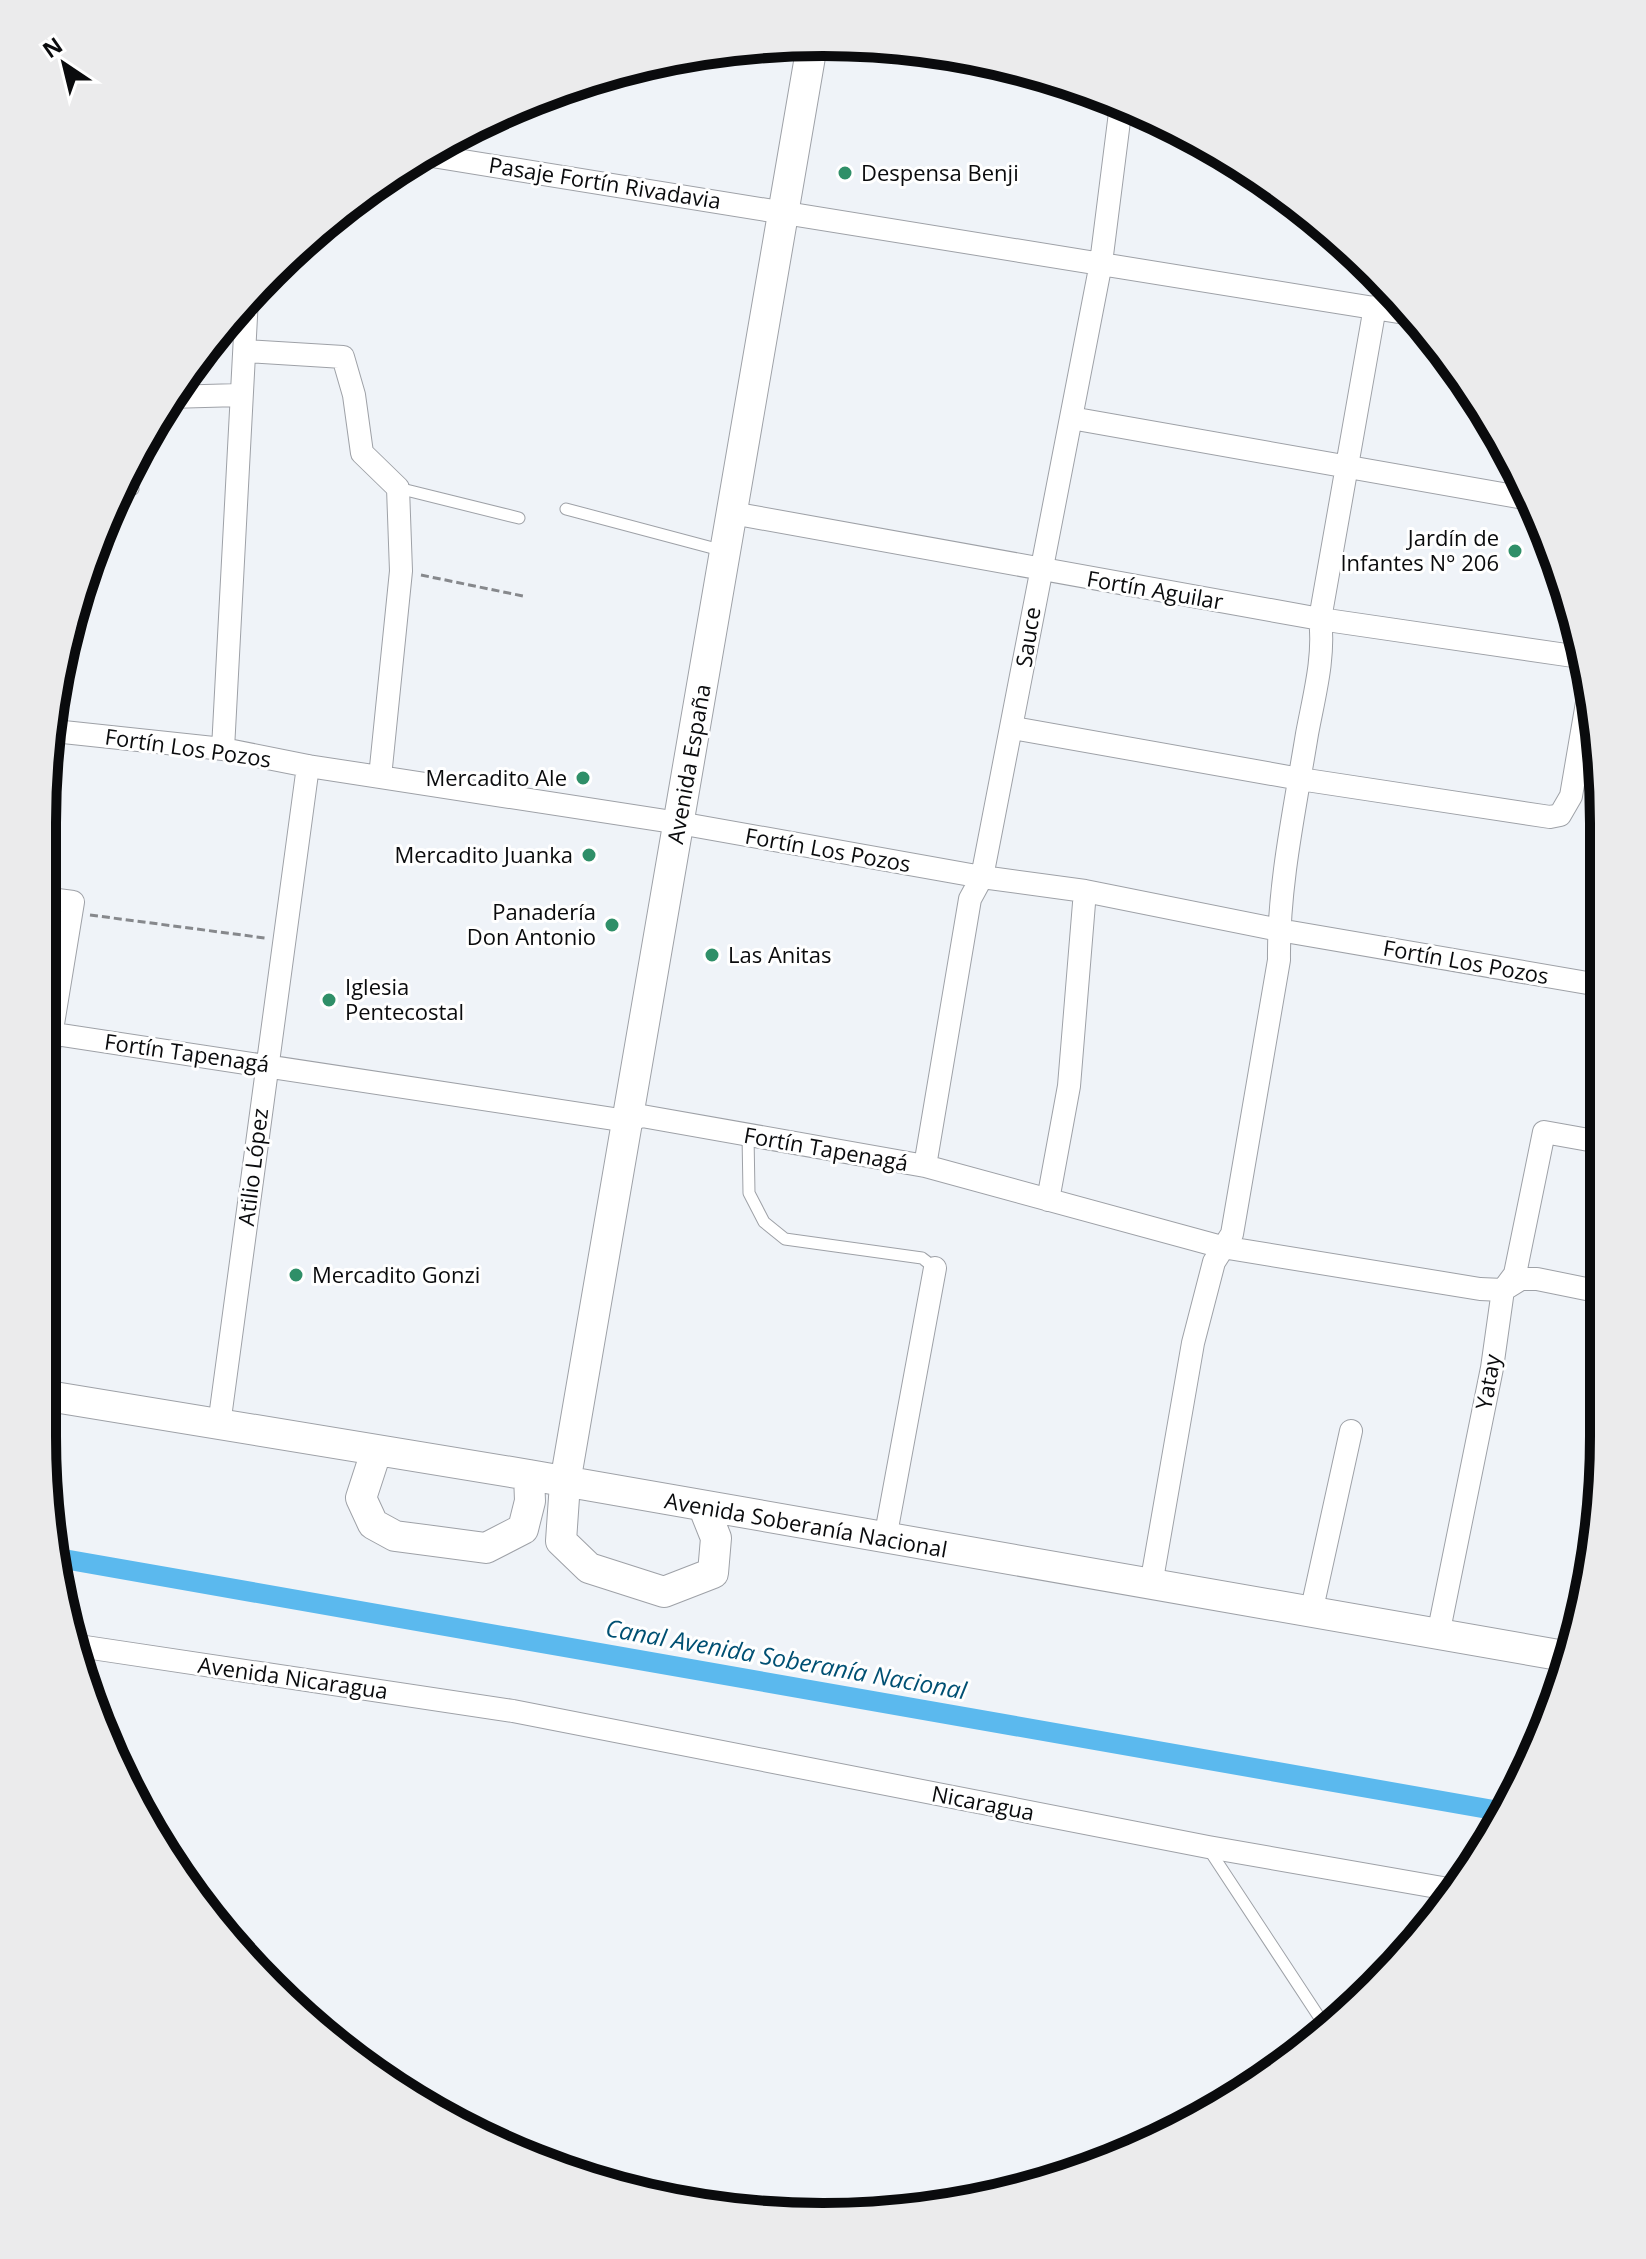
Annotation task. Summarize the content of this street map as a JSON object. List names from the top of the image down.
{
  "streets": {
    "main road": ["Avenida España", "Avenida Soberanía Nacional"],
    "street": [
      "Pasaje Fortín Rivadavia",
      "Fortín Aguilar",
      "Sauce",
      "Fortín Los Pozos",
      "Fortín Tapenagá",
      "Atilio López",
      "Yatay",
      "Avenida Nicaragua",
      "Nicaragua"
    ]
  },
  "crossings": [
    ["Pasaje Fortín Rivadavia", "Sauce"],
    ["Pasaje Fortín Rivadavia", "Avenida España"],
    ["Fortín Aguilar", "Sauce"],
    ["Fortín Aguilar", "Avenida España"],
    ["Sauce", "Fortín Los Pozos"],
    ["Sauce", "Fortín Tapenagá"],
    ["Fortín Los Pozos", "Avenida España"],
    ["Fortín Los Pozos", "Atilio López"],
    ["Avenida España", "Fortín Tapenagá"],
    ["Avenida España", "Avenida Soberanía Nacional"],
    ["Fortín Tapenagá", "Atilio López"],
    ["Fortín Tapenagá", "Yatay"],
    ["Atilio López", "Avenida Soberanía Nacional"],
    ["Yatay", "Avenida Soberanía Nacional"],
    ["Avenida Nicaragua", "Nicaragua"]
  ],
  "water": ["Canal Avenida Soberanía Nacional"],
  "places": [
    "Despensa Benji",
    "Jardín de Infantes N° 206",
    "Mercadito Ale",
    "Mercadito Juanka",
    "Panadería Don Antonio",
    "Las Anitas",
    "Iglesia Pentecostal",
    "Mercadito Gonzi"
  ],
  "north": "top left"
}
